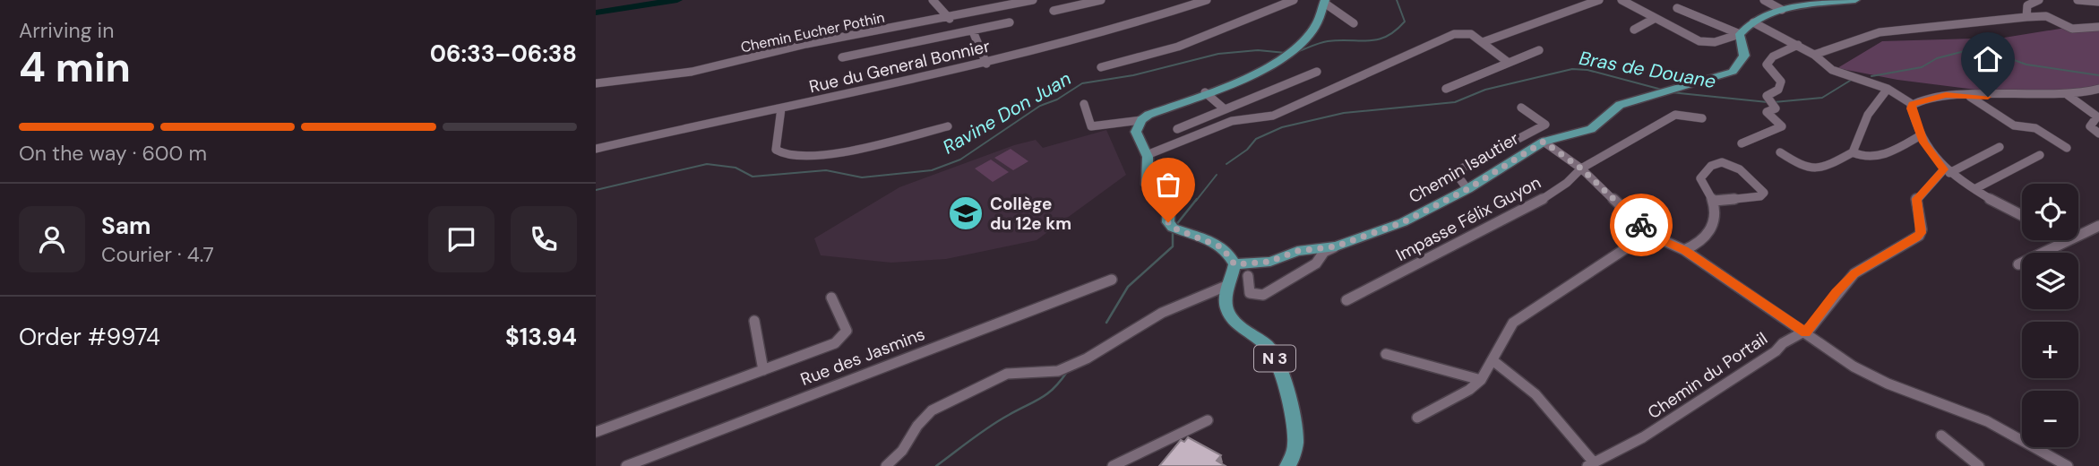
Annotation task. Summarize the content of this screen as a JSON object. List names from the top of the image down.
{
  "streets": {
    "main road": ["Chemin Isautier", "N 3"],
    "street": [
      "Chemin Eucher Pothin",
      "Rue du General Bonnier",
      "Impasse Félix Guyon",
      "Rue des Jasmins",
      "Chemin du Portail"
    ]
  },
  "crossings": [
    ["Chemin Isautier", "N 3"]
  ],
  "water": ["Bras de Douane", "Ravine Don Juan"],
  "places": {
    "school or university": ["Collège du 12e km"]
  },
  "page": {
    "heading": ["4 min", "Arriving in", "06:33–06:38"],
    "panel": [
      "Sam",
      "Courier · 4.7",
      "Order #9974",
      "$13.94"
    ],
    "bar": "On the way · 600 m",
    "map_buttons": ["+", "−"]
  }
}
